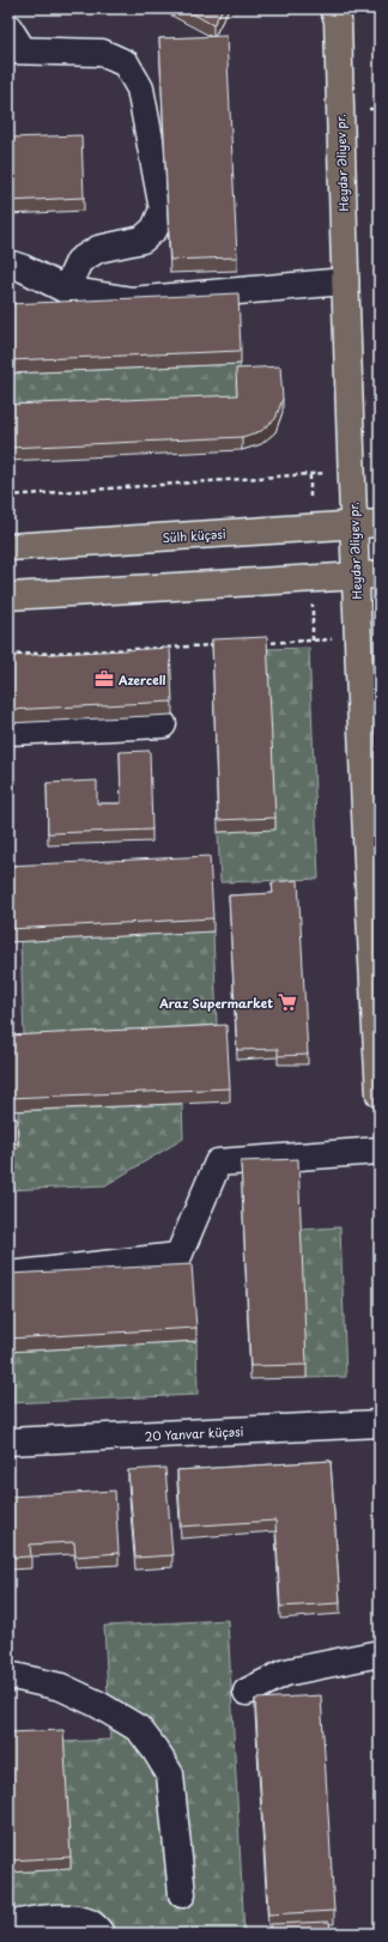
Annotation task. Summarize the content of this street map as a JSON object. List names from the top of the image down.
{
  "streets": {
    "main road": ["Heydər Əliyev pr.", "Sülh küçəsi"],
    "street": ["20 Yanvar küçəsi"]
  },
  "crossings": [
    ["Heydər Əliyev pr.", "Sülh küçəsi"]
  ],
  "places": {
    "office": ["Azercell"],
    "supermarket": ["Araz Supermarket"]
  }
}
